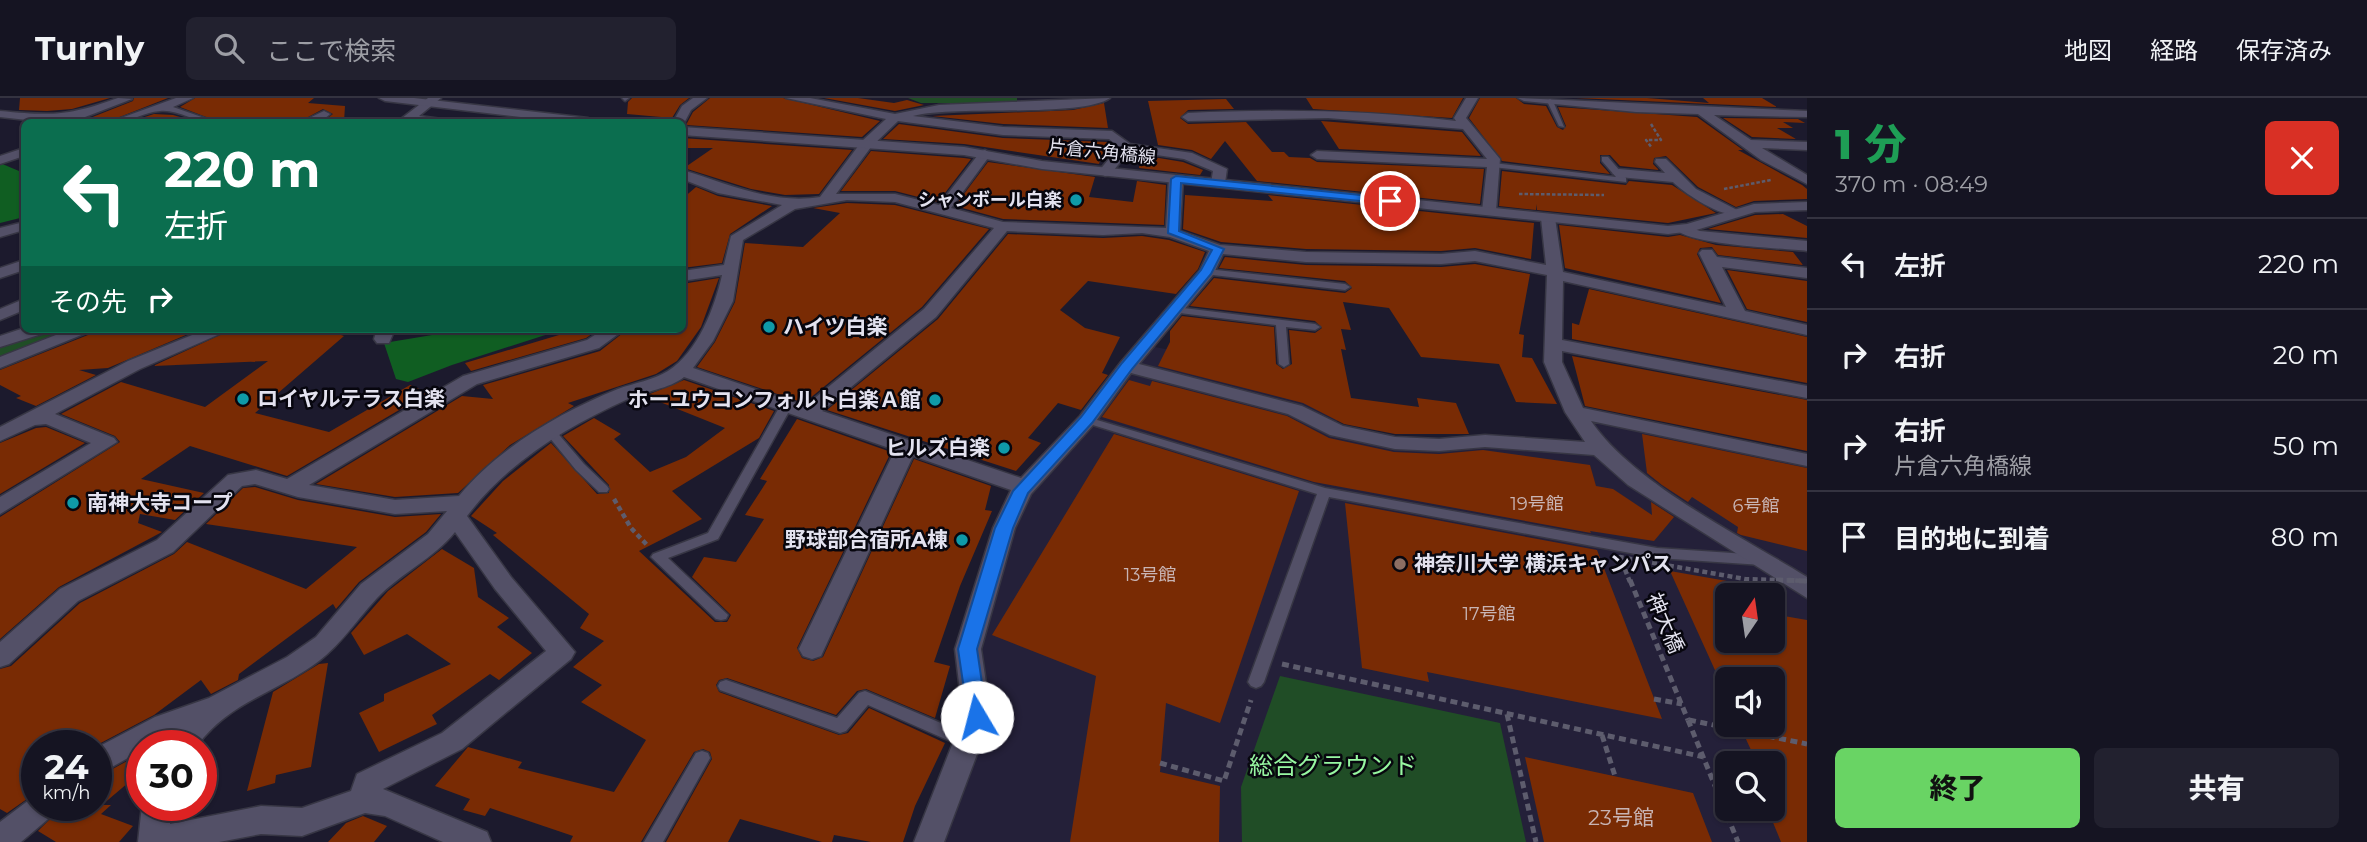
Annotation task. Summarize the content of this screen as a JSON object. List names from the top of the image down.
{
  "streets": {
    "street": ["片倉六角橋線"],
    "path": ["神大橋"]
  },
  "parks": ["総合グラウンド"],
  "places": [
    "シャンボール白楽",
    "ハイツ白楽",
    "ロイヤルテラス白楽",
    "ホーユウコンフォルト白楽Ａ館",
    "ヒルズ白楽",
    "南神大寺コープ",
    "野球部合宿所A棟",
    "神奈川大学 横浜キャンパス"
  ],
  "house_numbers": [
    "19号館",
    "6号館",
    "13号館",
    "17号館",
    "23号館"
  ],
  "north": "top",
  "page": {
    "header": "Turnly",
    "search": "ここで検索",
    "nav": ["地図", "経路", "保存済み"],
    "heading": ["1 分", "370 m · 08:49"],
    "turn": ["220 m", "左折"],
    "list": [
      {
        "name": "左折",
        "value": "220 m"
      },
      {
        "name": "右折",
        "value": "20 m"
      },
      {
        "name": "右折",
        "note": "片倉六角橋線",
        "value": "50 m"
      },
      {
        "name": "目的地に到着",
        "value": "80 m"
      }
    ],
    "then": "その先",
    "speed": "24 km/h",
    "limit": "30",
    "buttons": ["終了", "共有"]
  }
}
